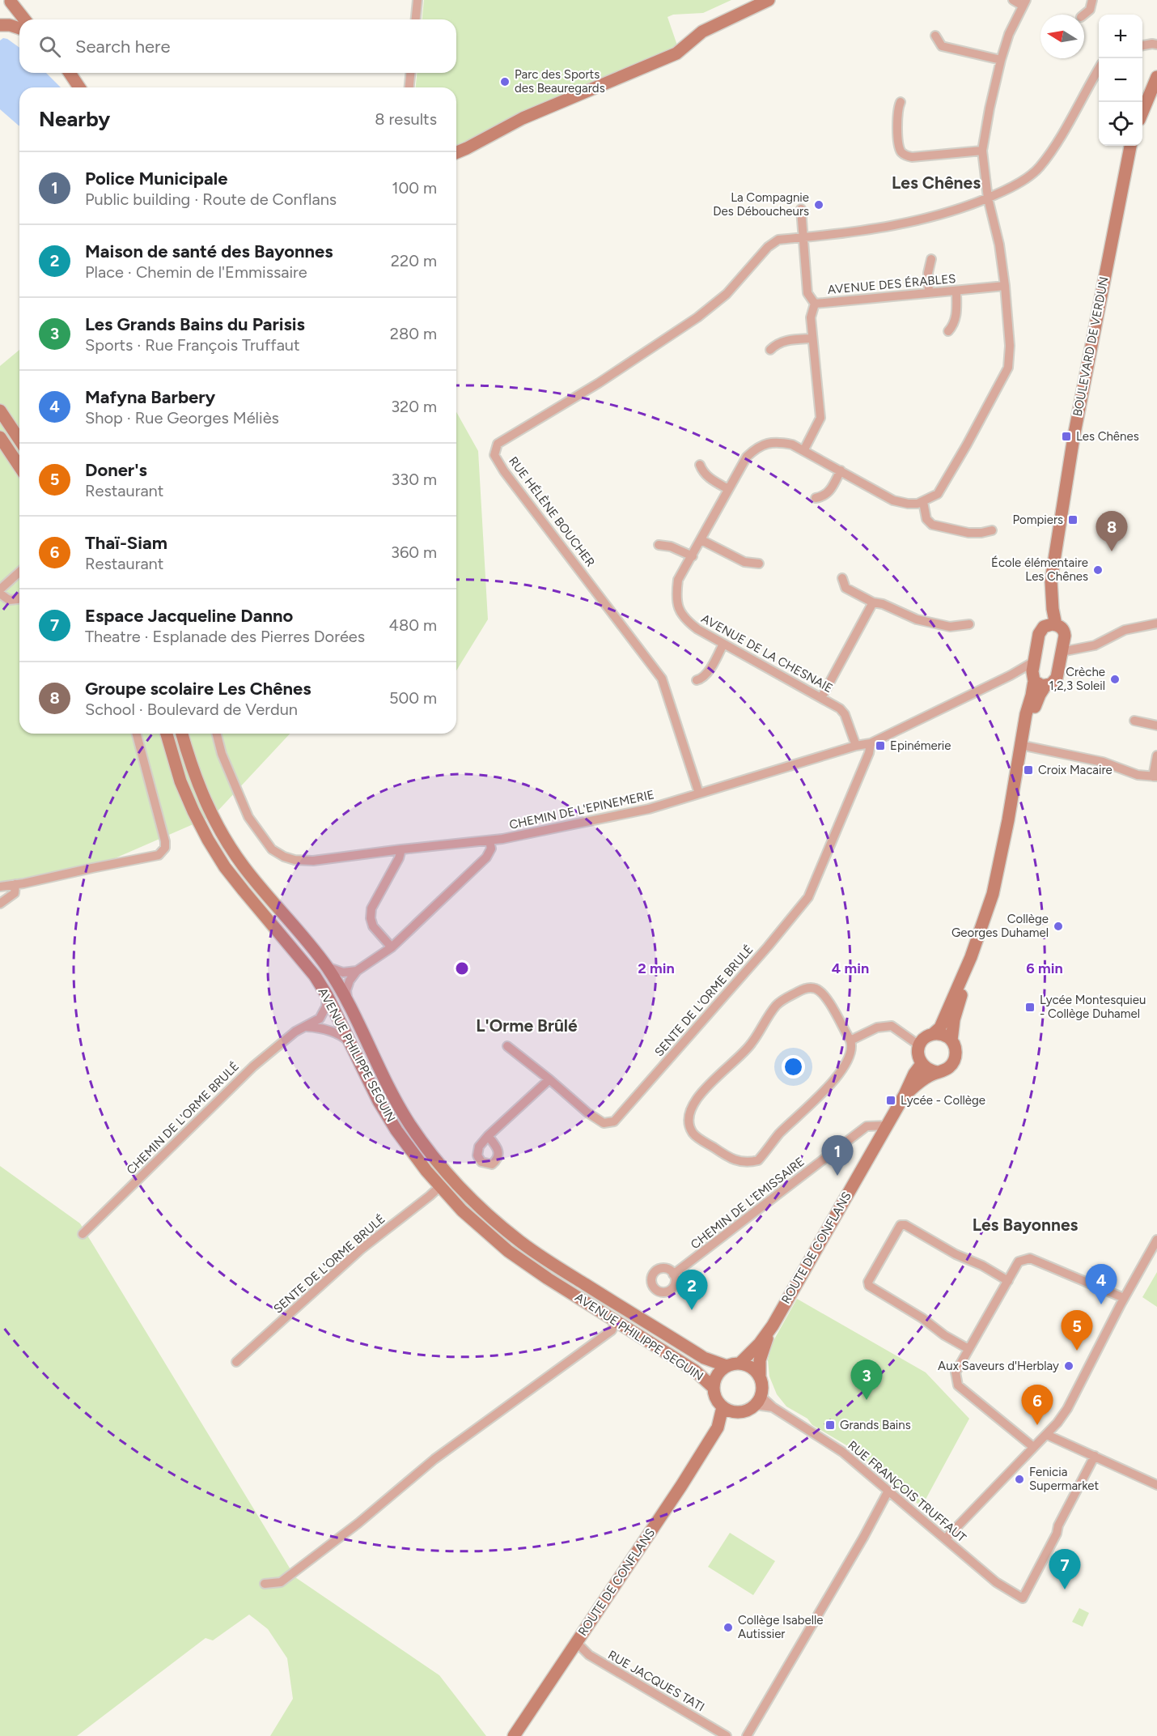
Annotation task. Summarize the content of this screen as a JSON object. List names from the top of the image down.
{
  "streets": {
    "main road": ["BOULEVARD DE VERDUN", "AVENUE PHILIPPE SEGUIN", "ROUTE DE CONFLANS"],
    "street": [
      "AVENUE DES ÉRABLES",
      "RUE HÉLÈNE BOUCHER",
      "AVENUE DE LA CHESNAIE",
      "CHEMIN DE L'EPINEMERIE",
      "SENTE DE L'ORME BRULÉ",
      "CHEMIN DE L'ORME BRULÉ",
      "CHEMIN DE L'EMISSAIRE",
      "RUE FRANÇOIS TRUFFAUT",
      "RUE JACQUES TATI"
    ]
  },
  "crossings": [
    ["AVENUE DES ÉRABLES", "AVENUE DE LA CHESNAIE"],
    ["BOULEVARD DE VERDUN", "CHEMIN DE L'EPINEMERIE"],
    ["RUE HÉLÈNE BOUCHER", "CHEMIN DE L'EPINEMERIE"],
    ["AVENUE DE LA CHESNAIE", "CHEMIN DE L'EPINEMERIE"],
    ["CHEMIN DE L'EPINEMERIE", "SENTE DE L'ORME BRULÉ"],
    ["SENTE DE L'ORME BRULÉ", "AVENUE PHILIPPE SEGUIN"],
    ["AVENUE PHILIPPE SEGUIN", "CHEMIN DE L'ORME BRULÉ"],
    ["AVENUE PHILIPPE SEGUIN", "ROUTE DE CONFLANS"],
    ["AVENUE PHILIPPE SEGUIN", "RUE FRANÇOIS TRUFFAUT"],
    ["CHEMIN DE L'EMISSAIRE", "ROUTE DE CONFLANS"],
    ["ROUTE DE CONFLANS", "RUE FRANÇOIS TRUFFAUT"],
    ["ROUTE DE CONFLANS", "RUE JACQUES TATI"]
  ],
  "districts": ["Les Chênes", "L'Orme Brûlé", "Les Bayonnes"],
  "places": {
    "other": [
      "Parc des Sports des Beauregards",
      "La Compagnie Des Déboucheurs",
      "École élémentaire Les Chênes",
      "Crèche 1,2,3 Soleil",
      "Collège Georges Duhamel",
      "Aux Saveurs d'Herblay",
      "Fenicia Supermarket",
      "Collège Isabelle Autissier"
    ],
    "transit": [
      "Les Chênes",
      "Pompiers",
      "Epinémerie",
      "Croix Macaire",
      "Lycée Montesquieu - Collège Duhamel",
      "Lycée - Collège",
      "Grands Bains"
    ]
  },
  "north": "left",
  "page": {
    "map_buttons": ["+", "−"],
    "search": "Search here",
    "heading": ["Nearby", "8 results"],
    "list": [
      {
        "mark": "1",
        "name": "Police Municipale",
        "note": "Public building · Route de Conflans",
        "value": "100 m"
      },
      {
        "mark": "2",
        "name": "Maison de santé des Bayonnes",
        "note": "Place · Chemin de l'Emmissaire",
        "value": "220 m"
      },
      {
        "mark": "3",
        "name": "Les Grands Bains du Parisis",
        "note": "Sports · Rue François Truffaut",
        "value": "280 m"
      },
      {
        "mark": "4",
        "name": "Mafyna Barbery",
        "note": "Shop · Rue Georges Méliès",
        "value": "320 m"
      },
      {
        "mark": "5",
        "name": "Doner's",
        "note": "Restaurant",
        "value": "330 m"
      },
      {
        "mark": "6",
        "name": "Thaï-Siam",
        "note": "Restaurant",
        "value": "360 m"
      },
      {
        "mark": "7",
        "name": "Espace Jacqueline Danno",
        "note": "Theatre · Esplanade des Pierres Dorées",
        "value": "480 m"
      },
      {
        "mark": "8",
        "name": "Groupe scolaire Les Chênes",
        "note": "School · Boulevard de Verdun",
        "value": "500 m"
      }
    ],
    "pins": [
      "8",
      "1",
      "4",
      "2",
      "5",
      "3",
      "6",
      "7"
    ]
  },
  "rings": ["2 min", "4 min", "6 min"]
}
